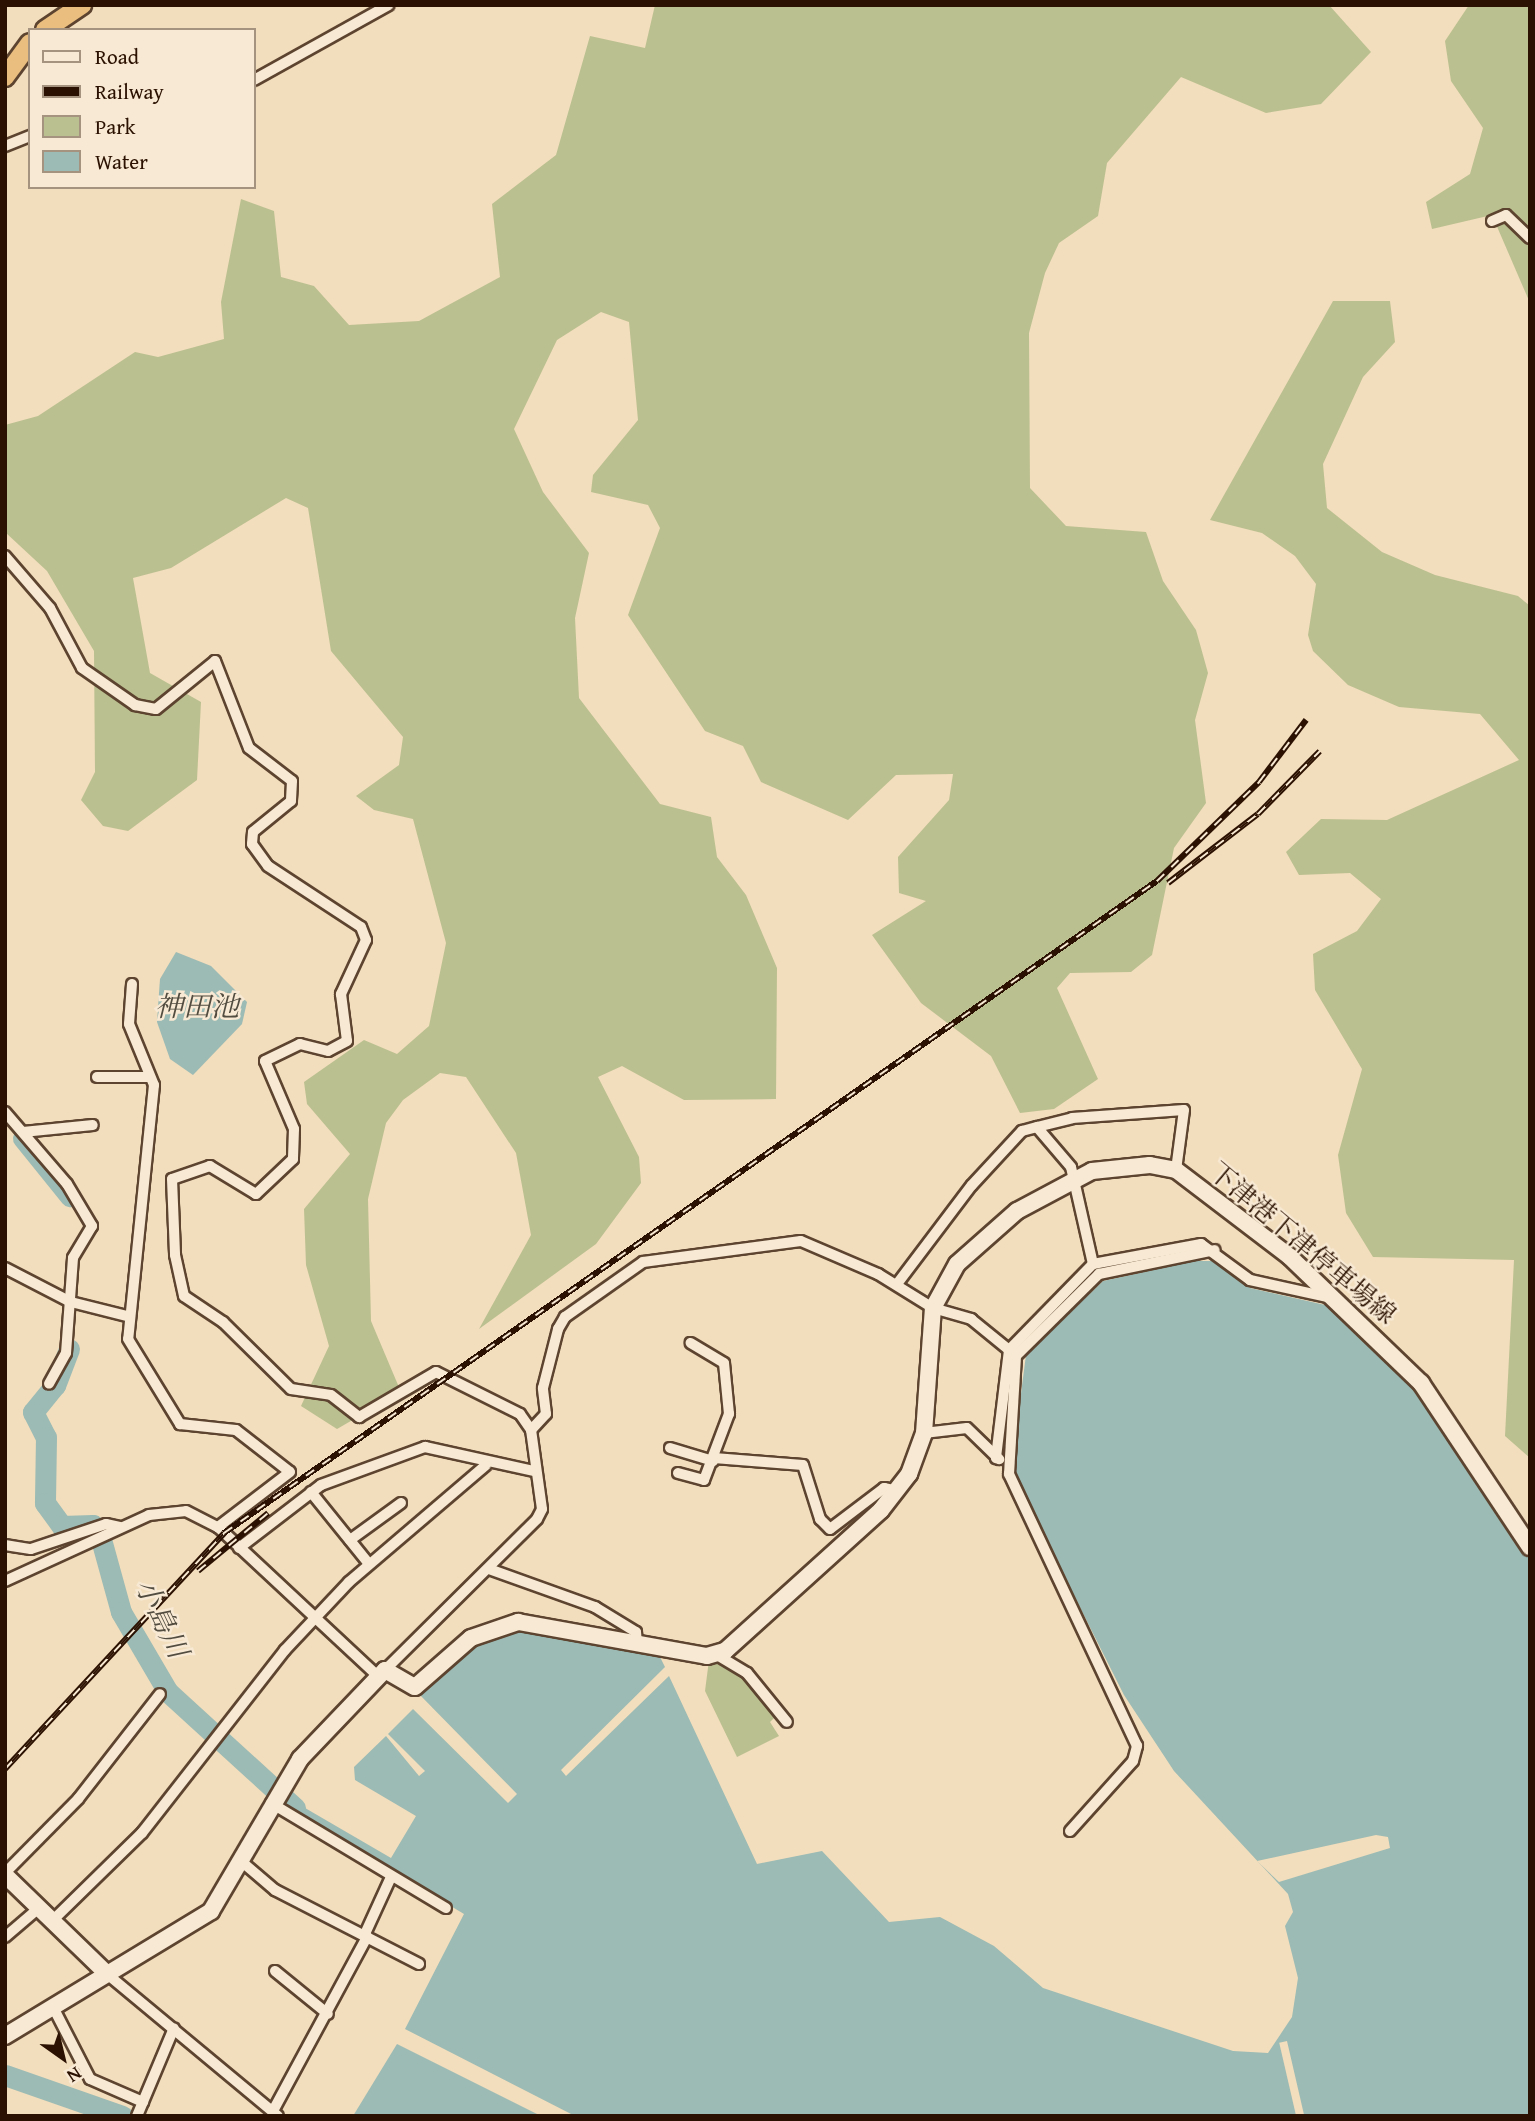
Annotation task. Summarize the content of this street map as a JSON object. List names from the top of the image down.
{
  "streets": {
    "main road": ["下津港下津停車場線"]
  },
  "water": ["神田池", "小島川"],
  "legend": [
    "Road",
    "Railway",
    "Park",
    "Water"
  ],
  "north": "bottom right"
}
